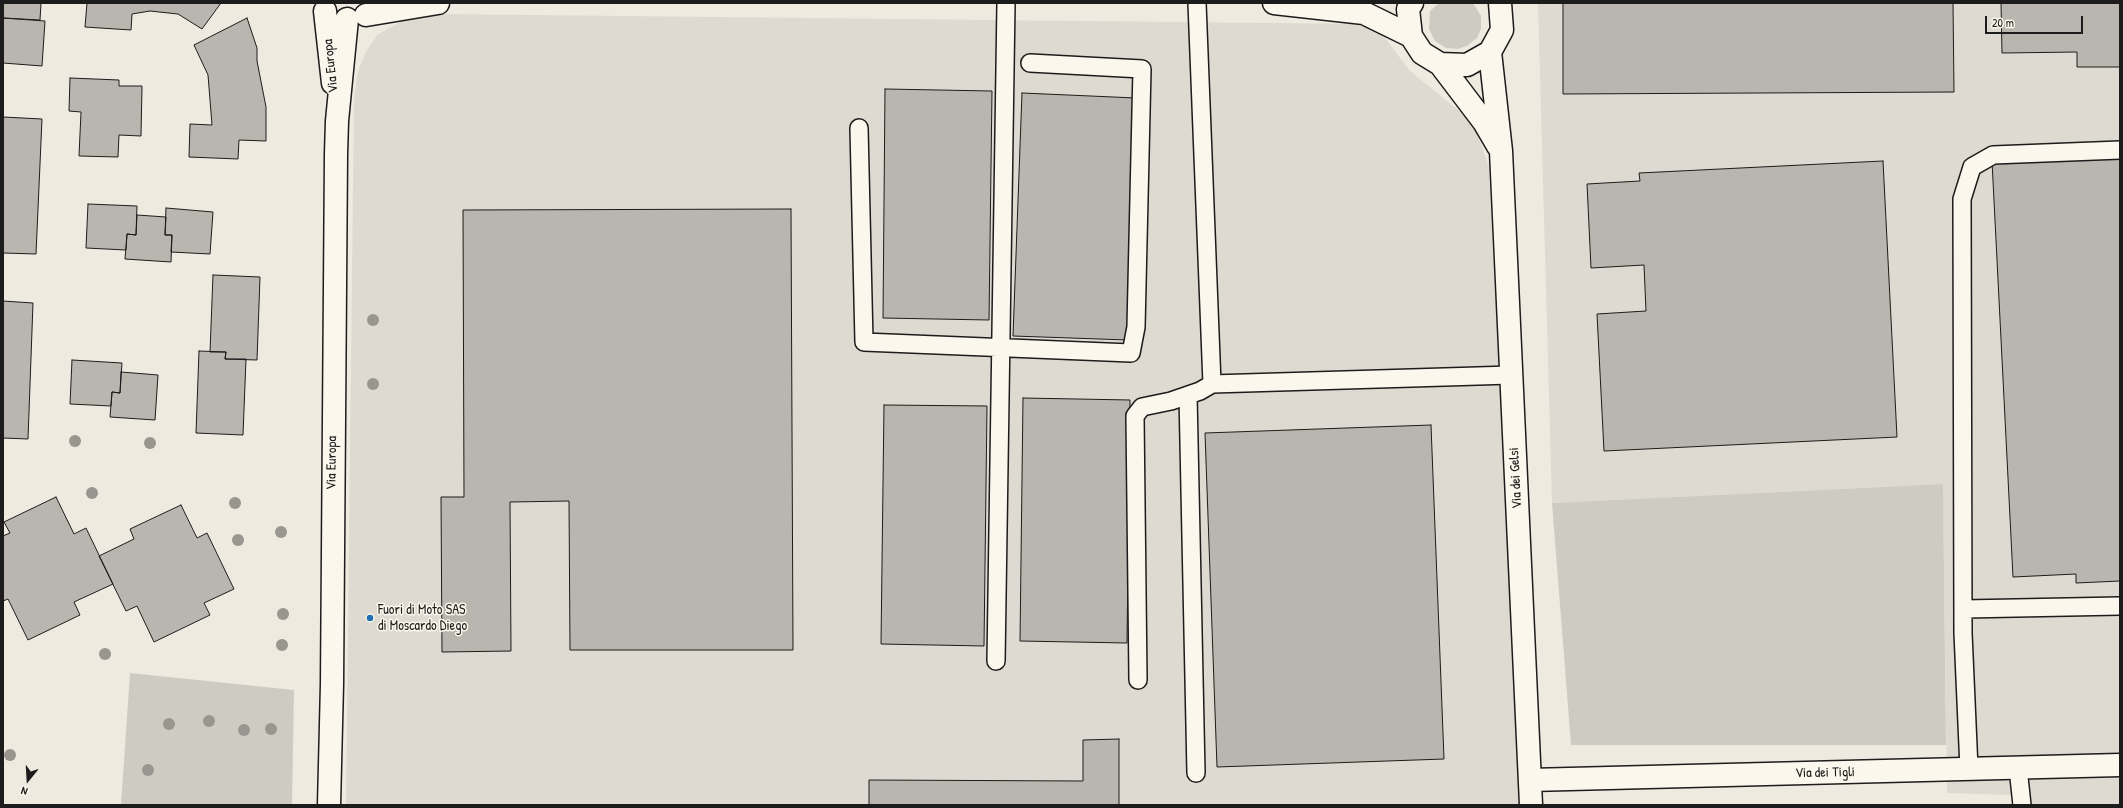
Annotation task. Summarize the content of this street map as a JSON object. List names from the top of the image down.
{
  "streets": {
    "street": ["Via Europa", "Via dei Gelsi", "Via dei Tigli"]
  },
  "crossings": [
    ["Via dei Gelsi", "Via dei Tigli"]
  ],
  "places": ["Fuori di Moto SAS di Moscardo Diego"],
  "scale_bar": "20 m",
  "north": "bottom"
}
